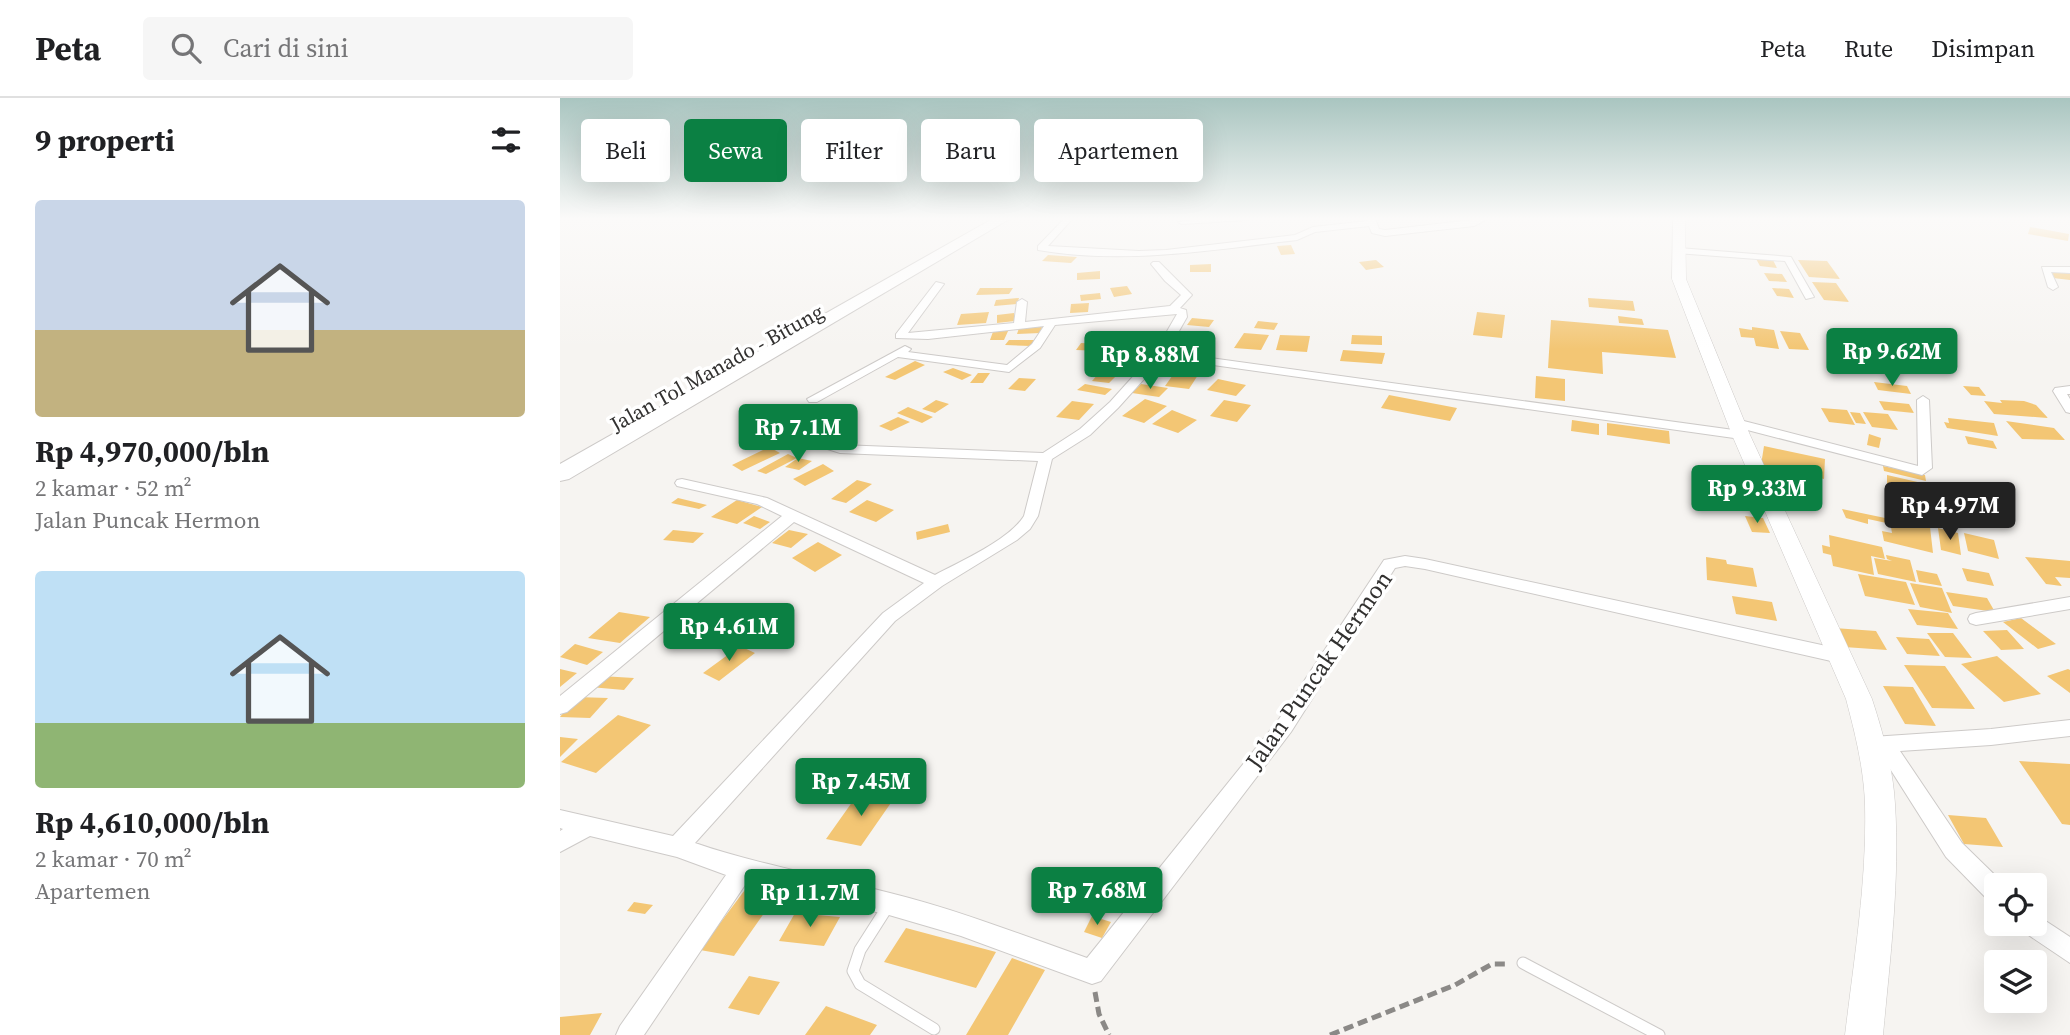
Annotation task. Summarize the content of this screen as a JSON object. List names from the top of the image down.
{
  "streets": {
    "highway": ["Jalan Tol Manado - Bitung"],
    "street": ["Jalan Puncak Hermon"]
  },
  "page": {
    "header": "Peta",
    "search": "Cari di sini",
    "nav": ["Peta", "Rute", "Disimpan"],
    "heading": "9 properti",
    "chip": [
      "Beli",
      "Sewa",
      "Filter",
      "Baru",
      "Apartemen"
    ],
    "list": [
      {
        "name": "Rp 4,970,000/bln",
        "note": "2 kamar · 52 m² · Jalan Puncak Hermon"
      },
      {
        "name": "Rp 4,610,000/bln",
        "note": "2 kamar · 70 m² · Apartemen"
      }
    ],
    "price": [
      "Rp 9.62M",
      "Rp 8.88M",
      "Rp 7.1M",
      "Rp 9.33M",
      "Rp 4.97M",
      "Rp 4.61M",
      "Rp 7.45M",
      "Rp 7.68M",
      "Rp 11.7M"
    ]
  }
}
